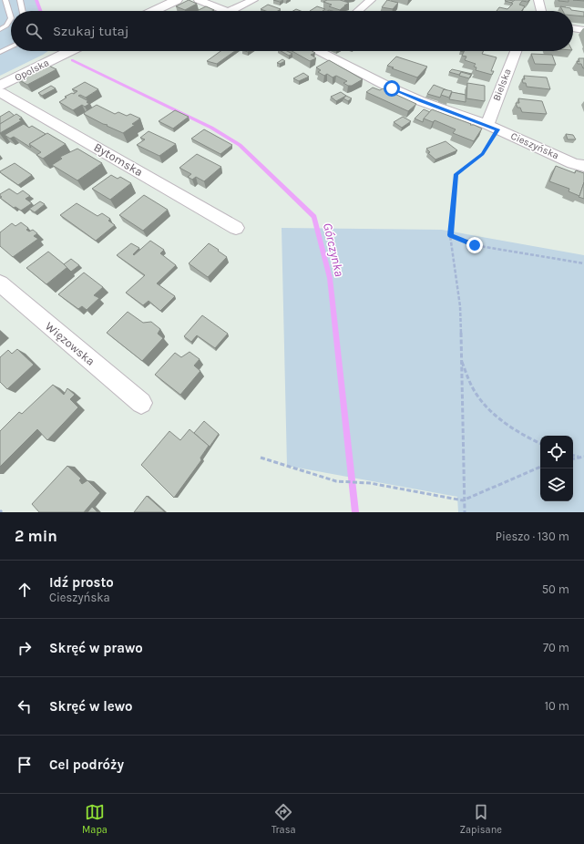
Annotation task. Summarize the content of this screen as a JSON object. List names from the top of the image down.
{
  "streets": {
    "street": [
      "Opolska",
      "Bielska",
      "Cieszyńska",
      "Bytomska",
      "Więzowska"
    ]
  },
  "crossings": [
    ["Bielska", "Cieszyńska"]
  ],
  "water": ["Górczynka"],
  "page": {
    "search": "Szukaj tutaj",
    "heading": ["2 min", "Pieszo · 130 m"],
    "list": [
      ["Idź prosto", "Cieszyńska", "50 m"],
      ["Skręć w prawo", "70 m"],
      ["Skręć w lewo", "10 m"],
      "Cel podróży"
    ],
    "nav": ["Mapa", "Trasa", "Zapisane"]
  }
}
